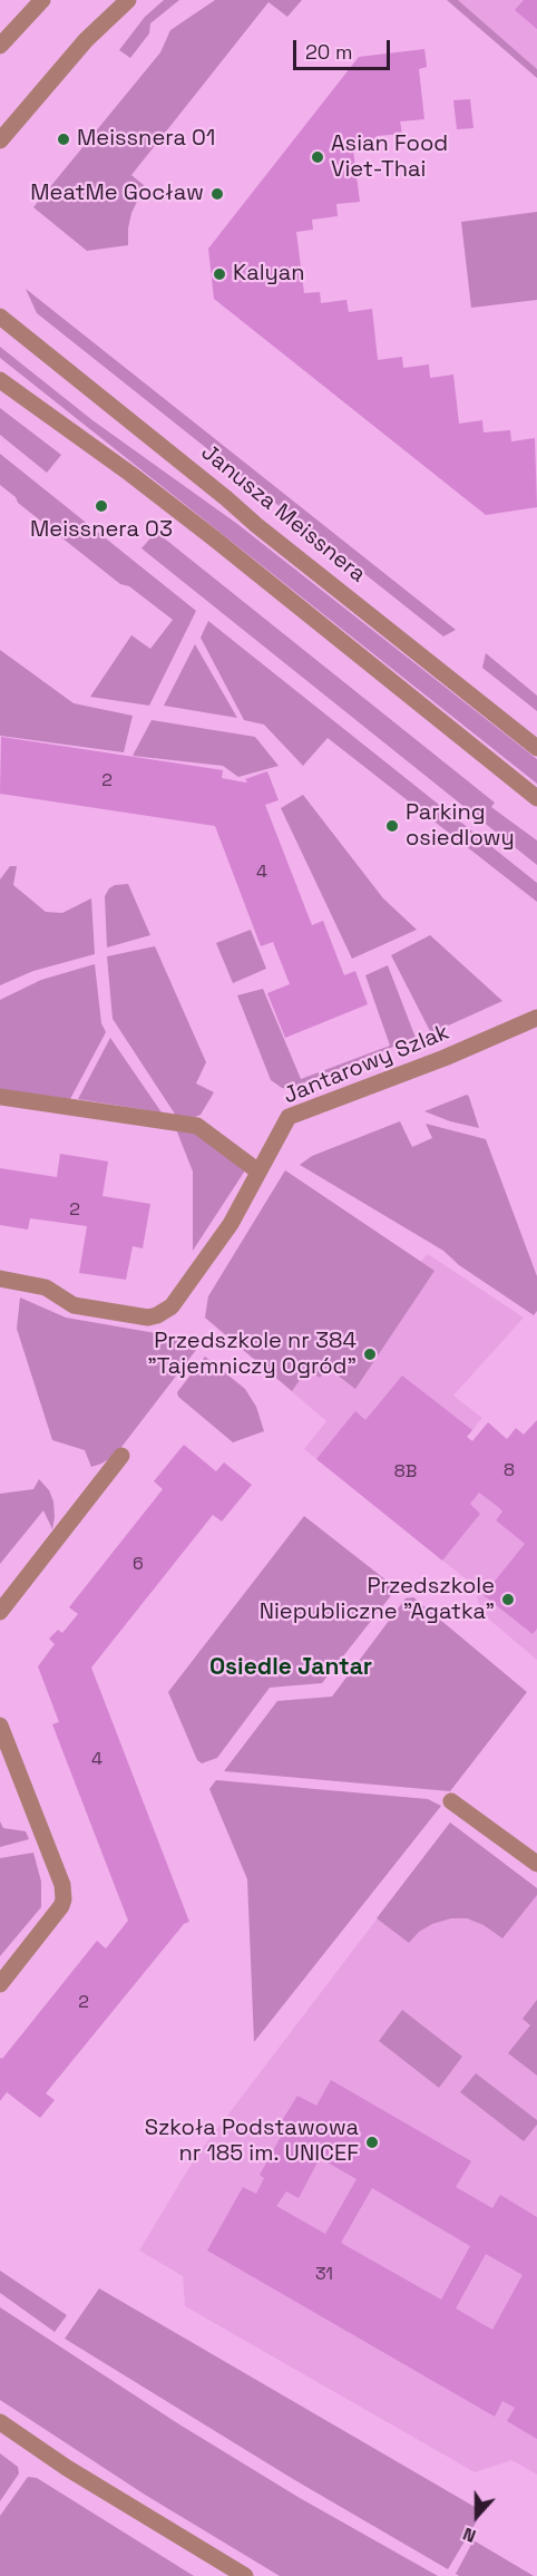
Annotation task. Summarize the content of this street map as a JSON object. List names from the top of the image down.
{
  "streets": {
    "street": ["Janusza Meissnera", "Jantarowy Szlak"]
  },
  "districts": ["Osiedle Jantar"],
  "places": [
    "Meissnera 01",
    "Asian Food Viet-Thai",
    "MeatMe Gocław",
    "Kalyan",
    "Meissnera 03",
    "Parking osiedlowy",
    "Przedszkole nr 384 \"Tajemniczy Ogród\"",
    "Przedszkole Niepubliczne \"Agatka\"",
    "Szkoła Podstawowa nr 185 im. UNICEF"
  ],
  "house_numbers": [
    "2",
    "4",
    "2",
    "8",
    "8B",
    "6",
    "4",
    "2",
    "31"
  ],
  "scale_bar": "20 m",
  "north": "bottom"
}
